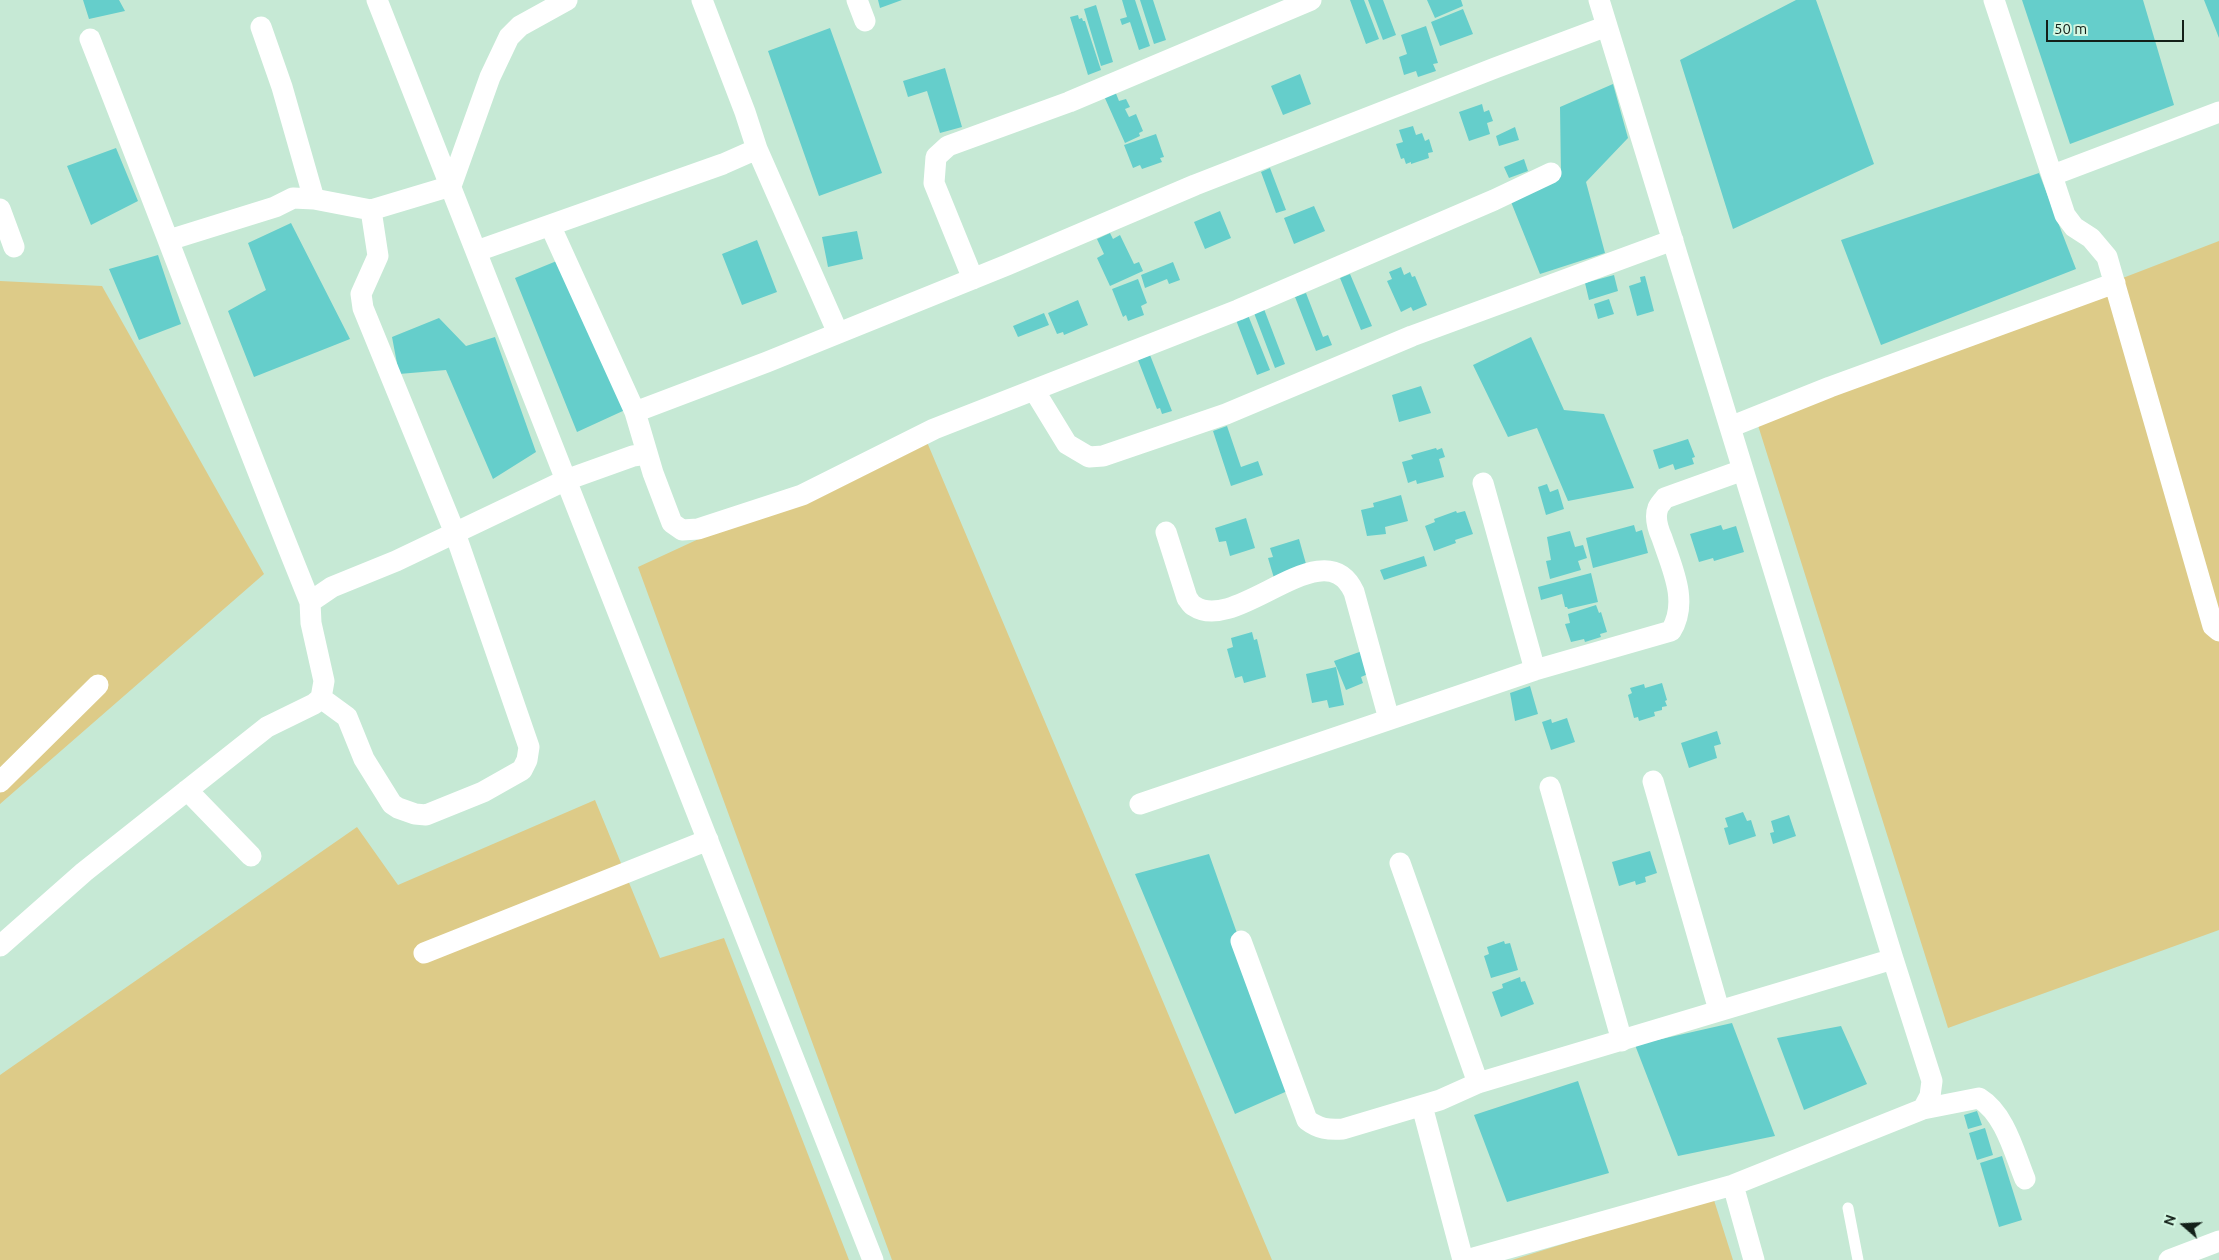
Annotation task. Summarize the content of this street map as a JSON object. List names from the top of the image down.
{
  "scale_bar": "50 m",
  "north": "left"
}
